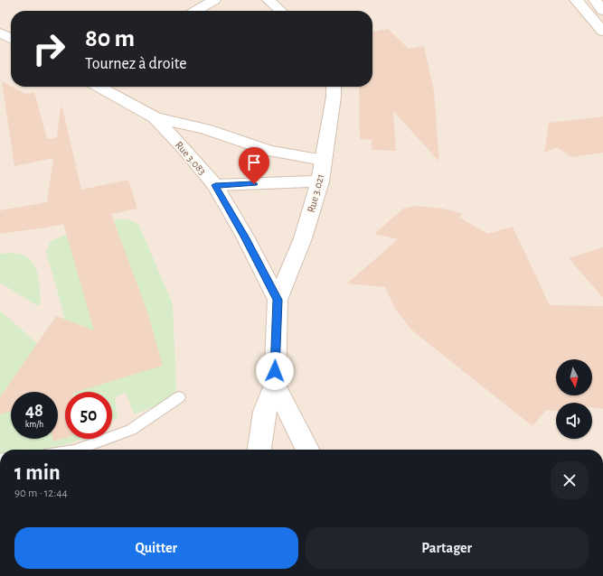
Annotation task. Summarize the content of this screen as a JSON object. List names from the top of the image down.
{
  "streets": {
    "main road": ["Rue 3.083", "Rue 3.021"]
  },
  "crossings": [
    ["Rue 3.083", "Rue 3.021"]
  ],
  "north": "bottom",
  "page": {
    "turn": ["80 m", "Tournez à droite"],
    "speed": "48 km/h",
    "limit": "50",
    "heading": ["1 min", "90 m · 12:44"],
    "buttons": ["Quitter", "Partager"]
  }
}
